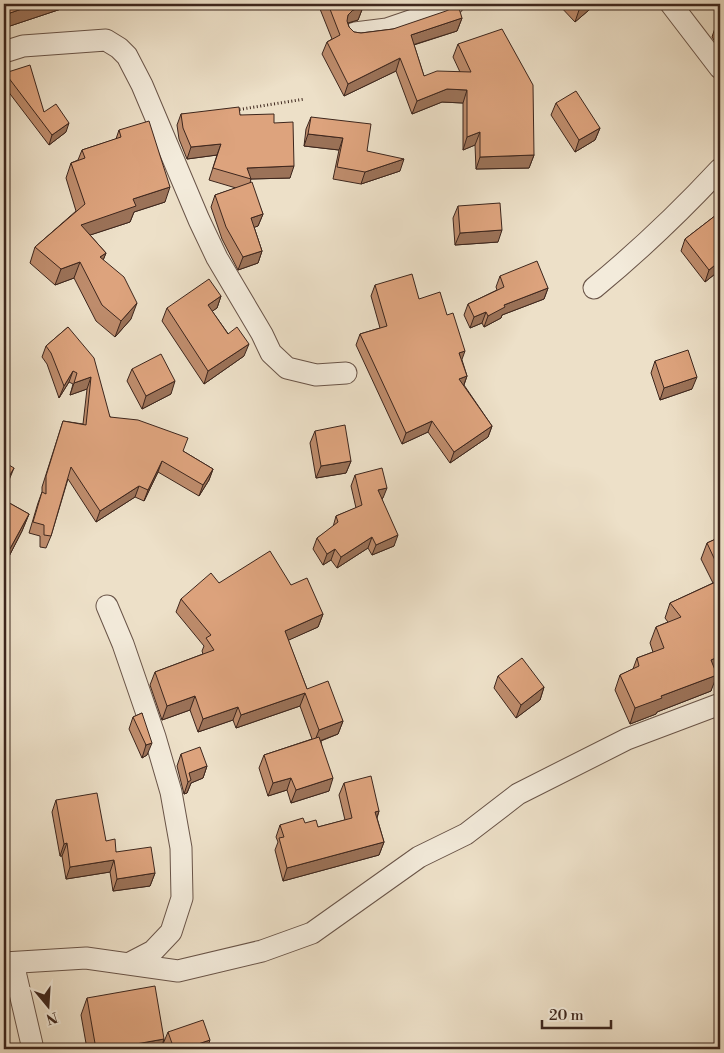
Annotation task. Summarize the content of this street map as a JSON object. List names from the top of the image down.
{
  "scale_bar": "20 m",
  "north": "bottom"
}
